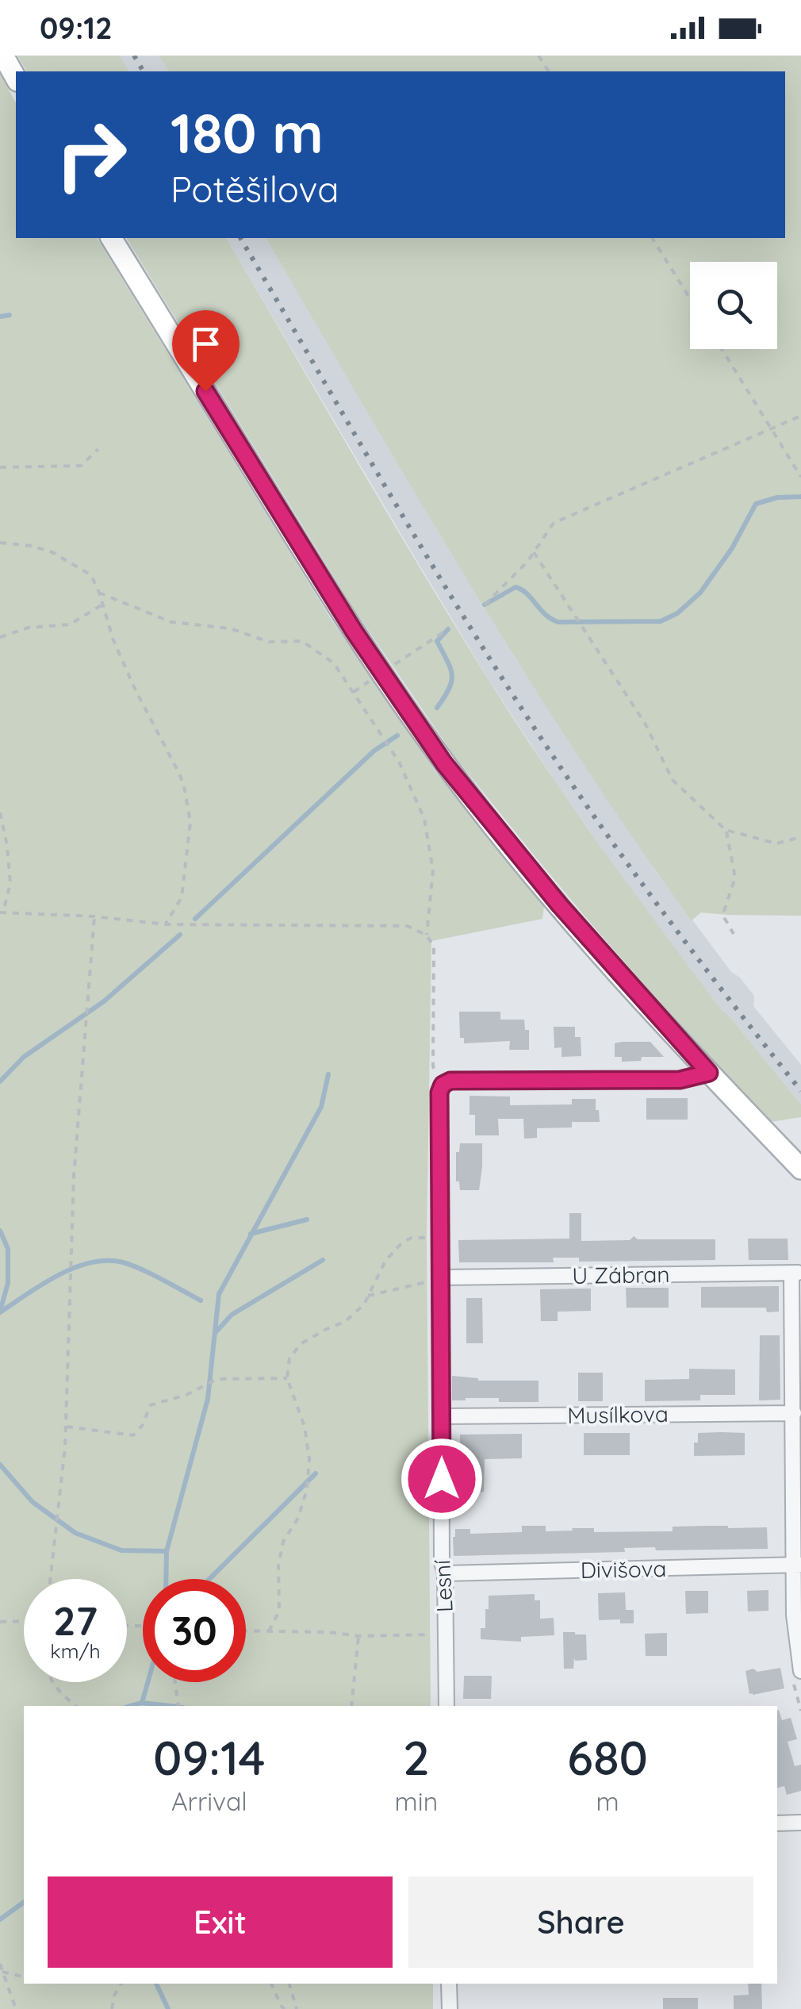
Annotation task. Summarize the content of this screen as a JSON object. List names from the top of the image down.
{
  "streets": {
    "street": [
      "U Zábran",
      "Musílkova",
      "Divišova",
      "Lesní"
    ]
  },
  "crossings": [
    ["U Zábran", "Lesní"],
    ["Musílkova", "Lesní"],
    ["Divišova", "Lesní"]
  ],
  "page": {
    "status": "09:12",
    "turn": ["180 m", "Potěšilova"],
    "speed": "27 km/h",
    "limit": "30",
    "eta": [
      "09:14",
      "Arrival",
      "2",
      "min",
      "680",
      "m"
    ],
    "buttons": ["Exit", "Share"]
  }
}
